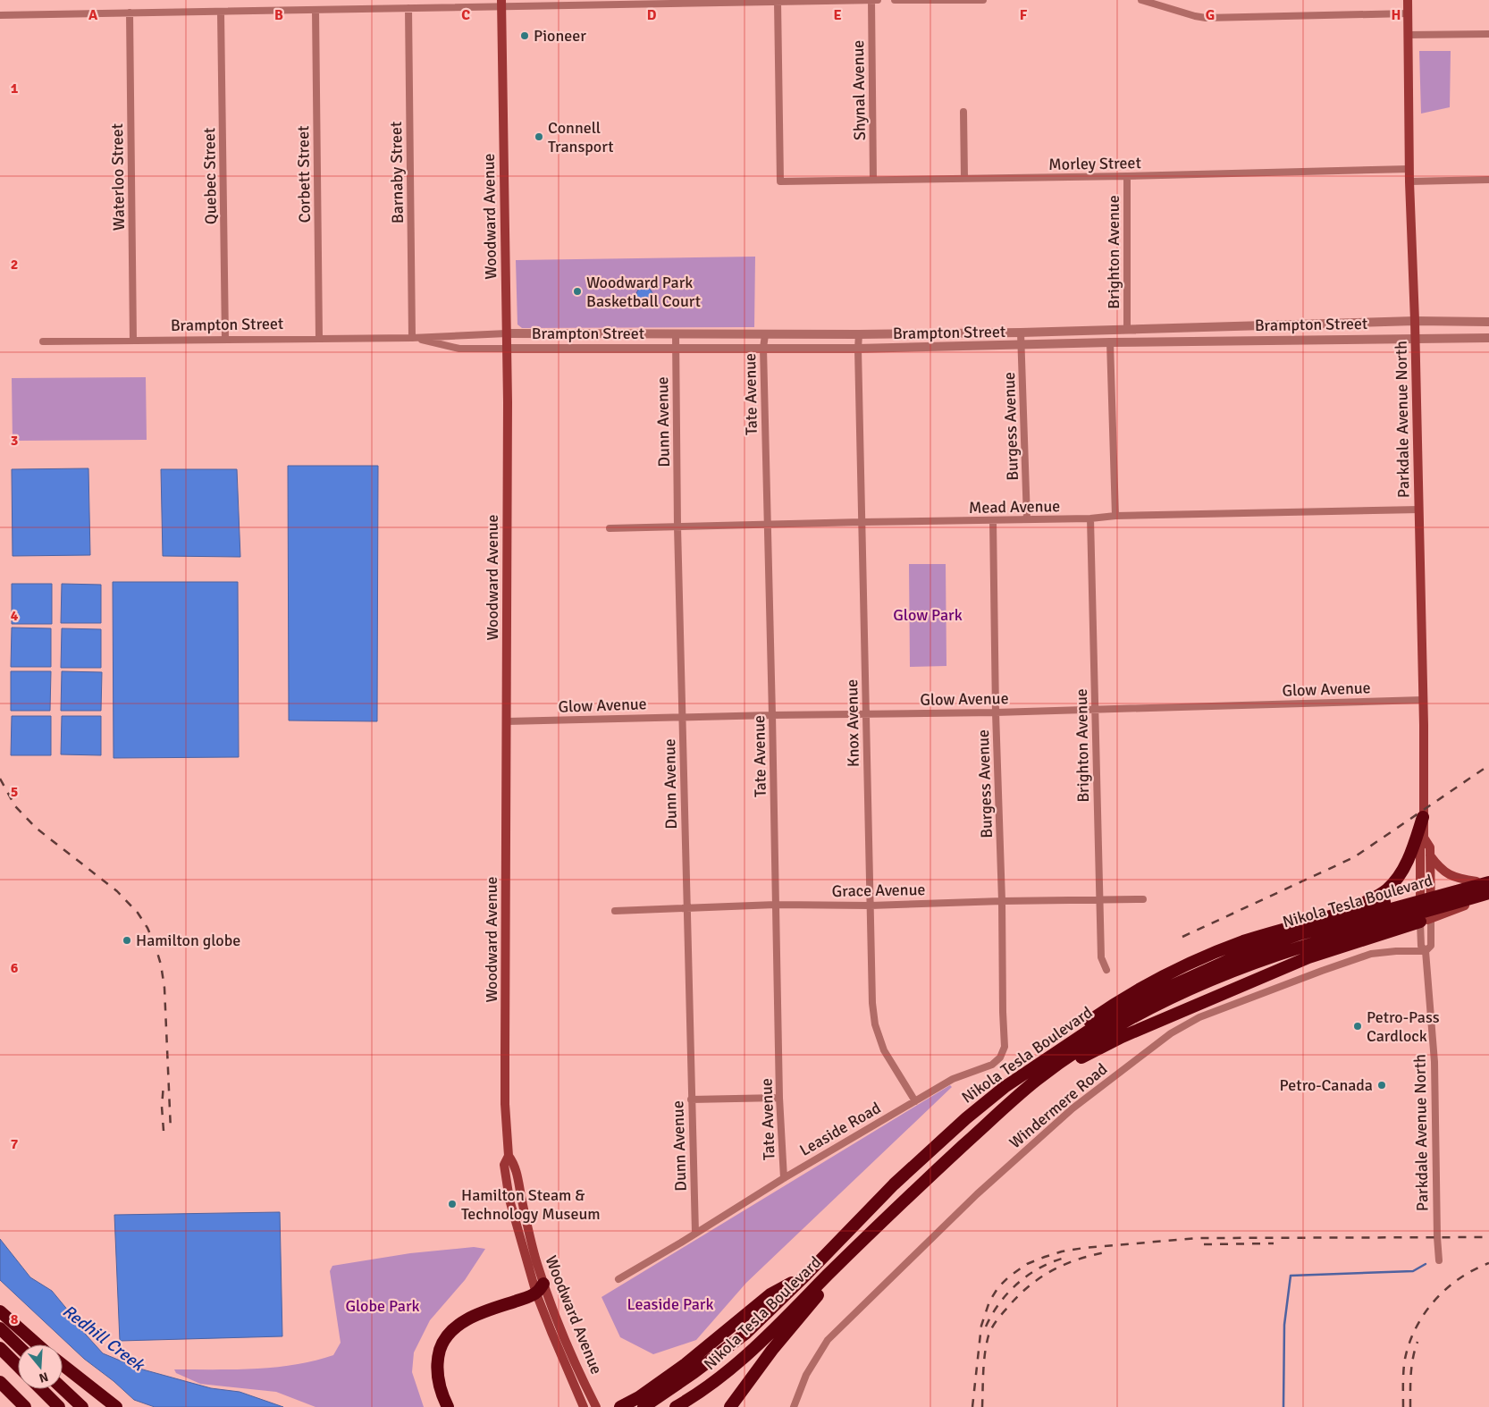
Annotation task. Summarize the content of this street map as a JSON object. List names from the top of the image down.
{
  "streets": {
    "highway": ["Nikola Tesla Boulevard"],
    "main road": ["Woodward Avenue", "Parkdale Avenue North"],
    "street": [
      "Shynal Avenue",
      "Morley Street",
      "Barnaby Street",
      "Corbett Street",
      "Quebec Street",
      "Waterloo Street",
      "Brighton Avenue",
      "Brampton Street",
      "Tate Avenue",
      "Dunn Avenue",
      "Burgess Avenue",
      "Mead Avenue",
      "Glow Avenue",
      "Knox Avenue",
      "Grace Avenue",
      "Windermere Road",
      "Leaside Road"
    ]
  },
  "crossings": [
    ["Shynal Avenue", "Morley Street"],
    ["Morley Street", "Brighton Avenue"],
    ["Morley Street", "Parkdale Avenue North"],
    ["Barnaby Street", "Brampton Street"],
    ["Corbett Street", "Brampton Street"],
    ["Quebec Street", "Brampton Street"],
    ["Waterloo Street", "Brampton Street"],
    ["Woodward Avenue", "Brampton Street"],
    ["Woodward Avenue", "Glow Avenue"],
    ["Brighton Avenue", "Brampton Street"],
    ["Brighton Avenue", "Mead Avenue"],
    ["Brighton Avenue", "Glow Avenue"],
    ["Brighton Avenue", "Grace Avenue"],
    ["Brampton Street", "Tate Avenue"],
    ["Brampton Street", "Parkdale Avenue North"],
    ["Brampton Street", "Dunn Avenue"],
    ["Brampton Street", "Burgess Avenue"],
    ["Brampton Street", "Knox Avenue"],
    ["Tate Avenue", "Mead Avenue"],
    ["Tate Avenue", "Glow Avenue"],
    ["Tate Avenue", "Grace Avenue"],
    ["Tate Avenue", "Leaside Road"],
    ["Parkdale Avenue North", "Mead Avenue"],
    ["Parkdale Avenue North", "Glow Avenue"],
    ["Parkdale Avenue North", "Windermere Road"],
    ["Dunn Avenue", "Mead Avenue"],
    ["Dunn Avenue", "Glow Avenue"],
    ["Dunn Avenue", "Grace Avenue"],
    ["Dunn Avenue", "Leaside Road"],
    ["Burgess Avenue", "Mead Avenue"],
    ["Burgess Avenue", "Glow Avenue"],
    ["Burgess Avenue", "Grace Avenue"],
    ["Burgess Avenue", "Leaside Road"],
    ["Mead Avenue", "Knox Avenue"],
    ["Glow Avenue", "Knox Avenue"],
    ["Knox Avenue", "Grace Avenue"],
    ["Knox Avenue", "Leaside Road"]
  ],
  "water": ["Redhill Creek"],
  "parks": ["Glow Park", "Leaside Park", "Globe Park"],
  "places": [
    "Pioneer",
    "Connell Transport",
    "Woodward Park Basketball Court",
    "Hamilton globe",
    "Petro-Pass Cardlock",
    "Petro-Canada",
    "Hamilton Steam & Technology Museum"
  ],
  "north": "bottom",
  "grid": {
    "columns": [
      "A",
      "B",
      "C",
      "D",
      "E",
      "F",
      "G",
      "H"
    ],
    "rows": [
      "1",
      "2",
      "3",
      "4",
      "5",
      "6",
      "7",
      "8"
    ]
  }
}
